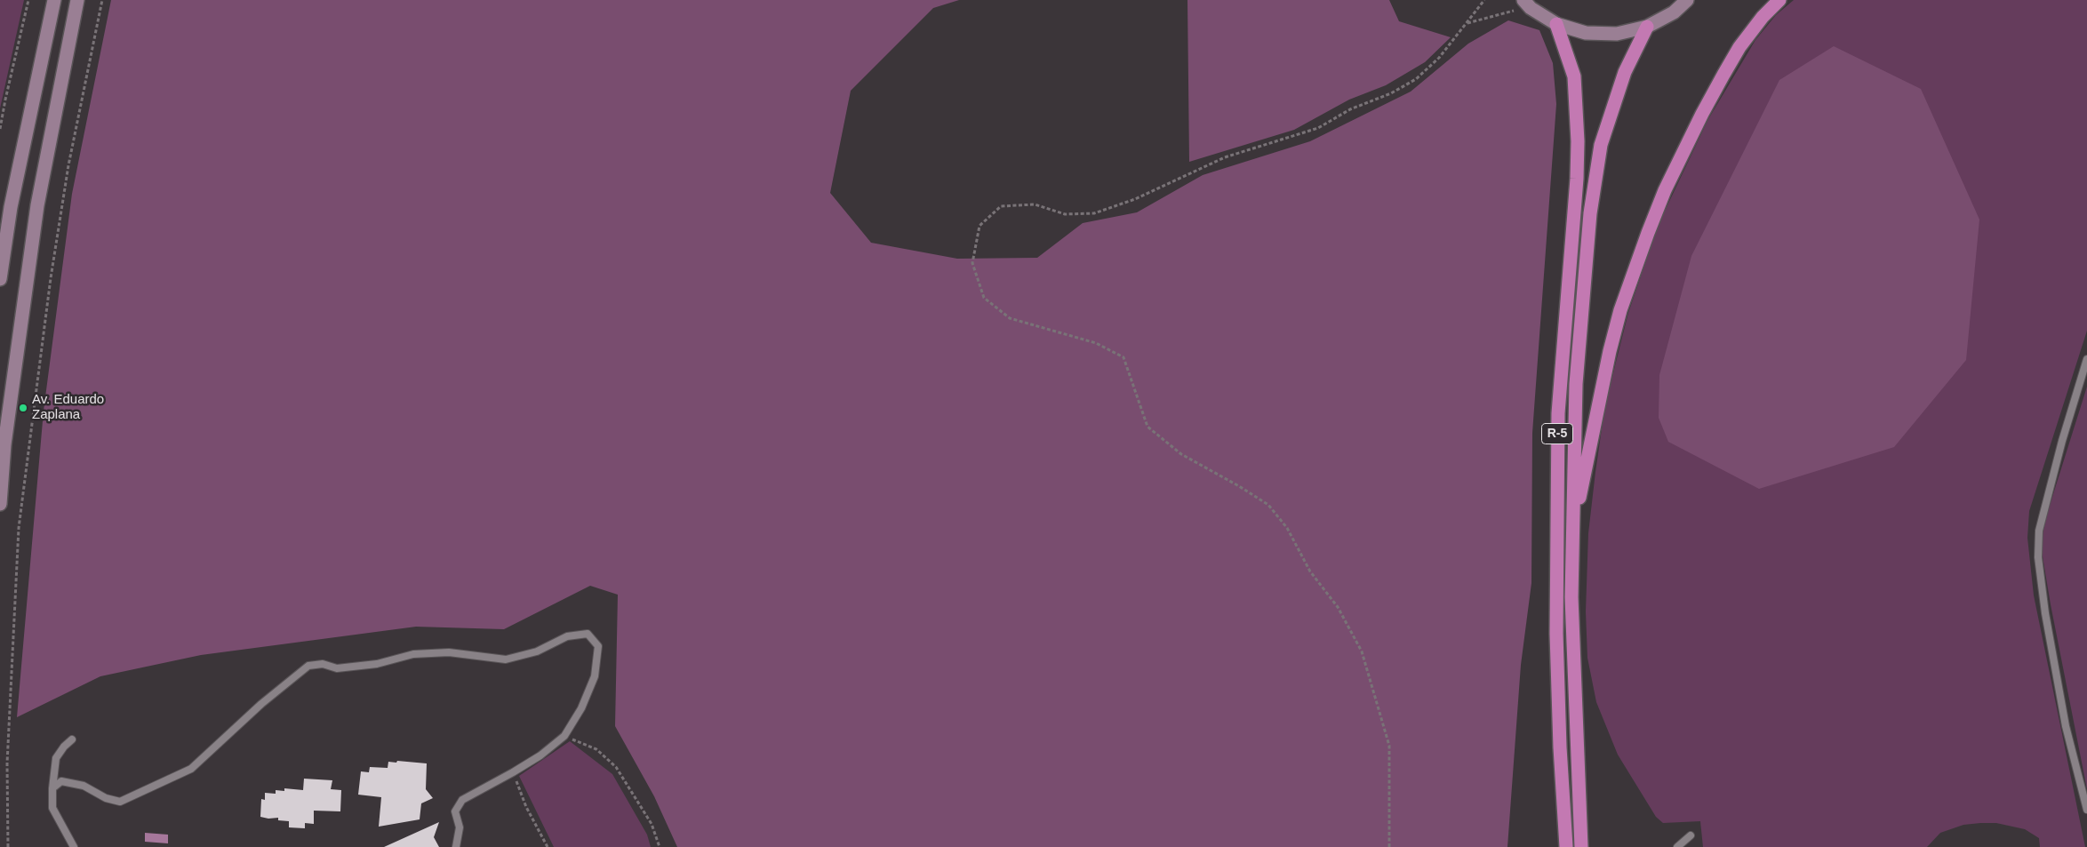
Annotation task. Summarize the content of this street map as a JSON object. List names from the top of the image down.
{
  "streets": {
    "highway": ["R-5"]
  },
  "places": ["Av. Eduardo Zaplana"]
}
